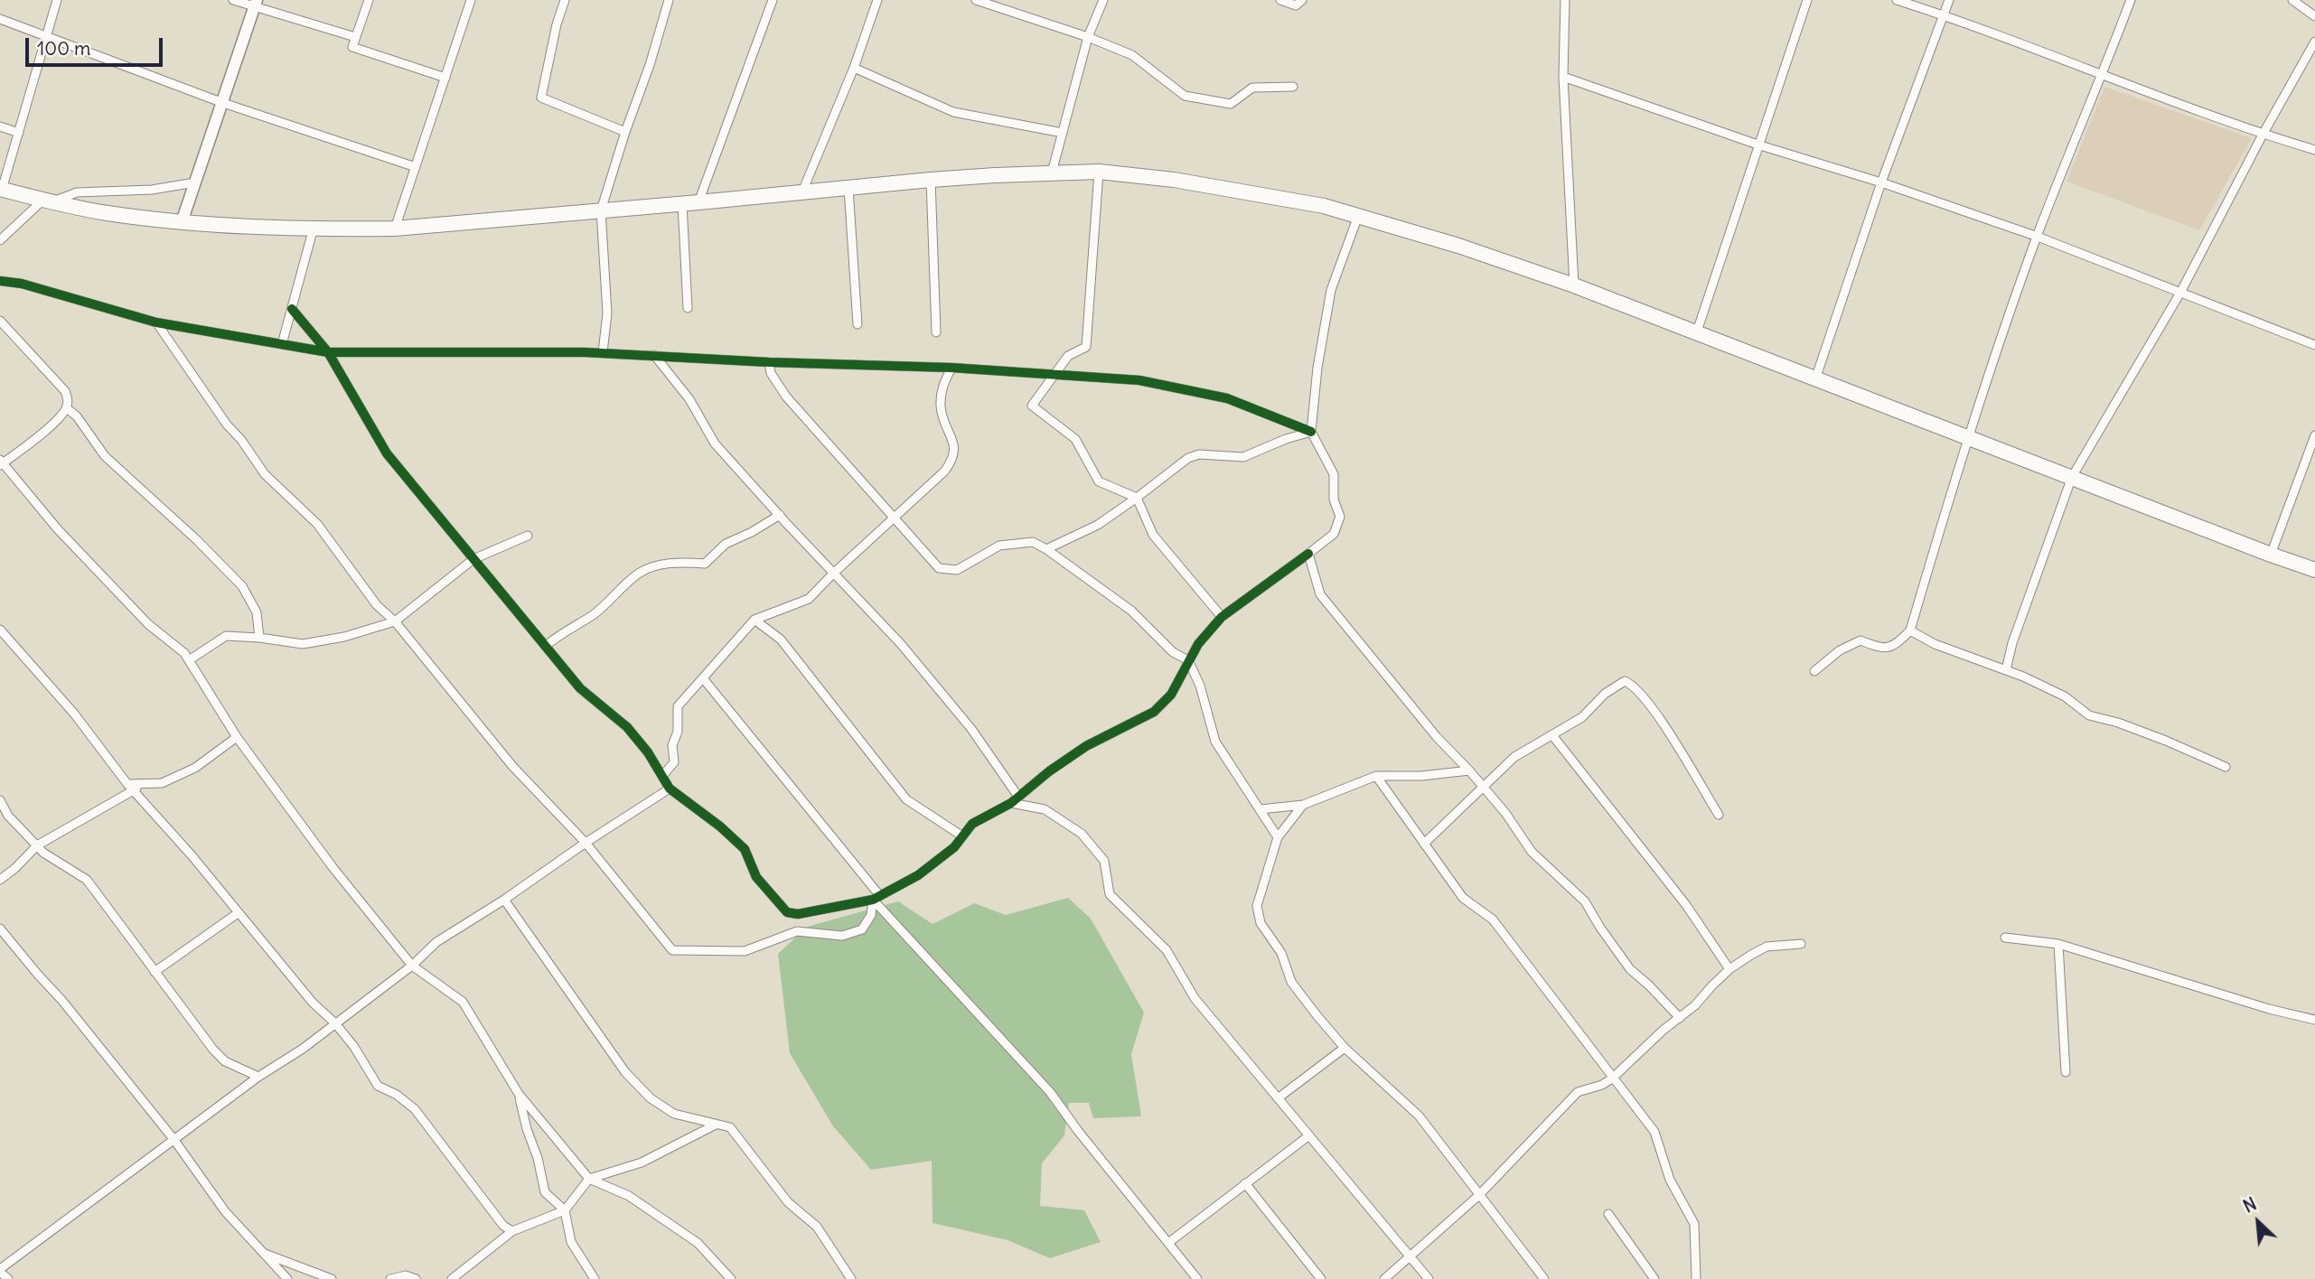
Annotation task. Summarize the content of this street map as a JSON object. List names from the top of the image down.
{
  "scale_bar": "100 m",
  "north": "top left"
}
